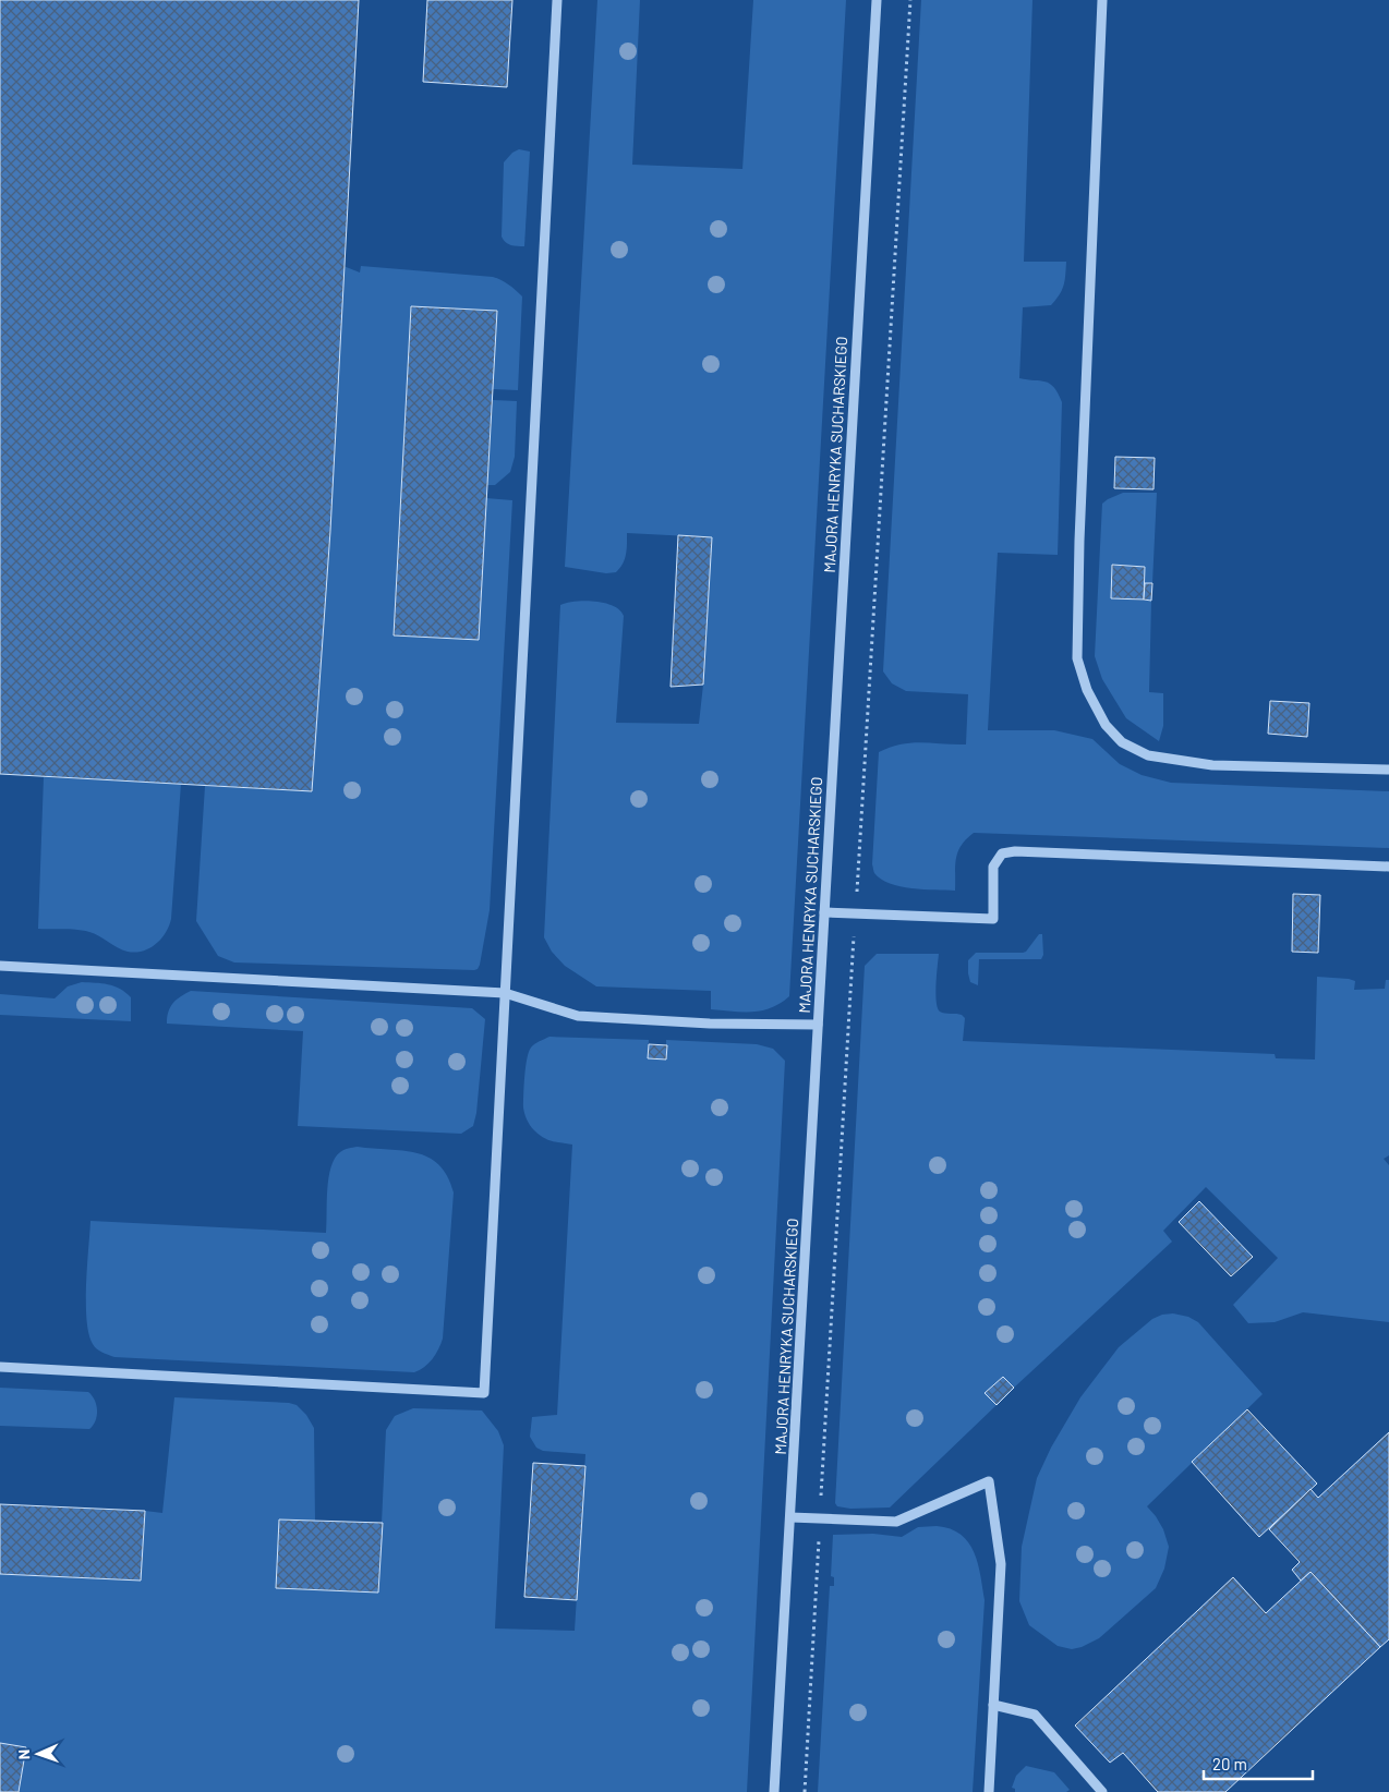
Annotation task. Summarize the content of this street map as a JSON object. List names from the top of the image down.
{
  "streets": {
    "street": ["MAJORA HENRYKA SUCHARSKIEGO"]
  },
  "scale_bar": "20 m",
  "north": "left"
}
